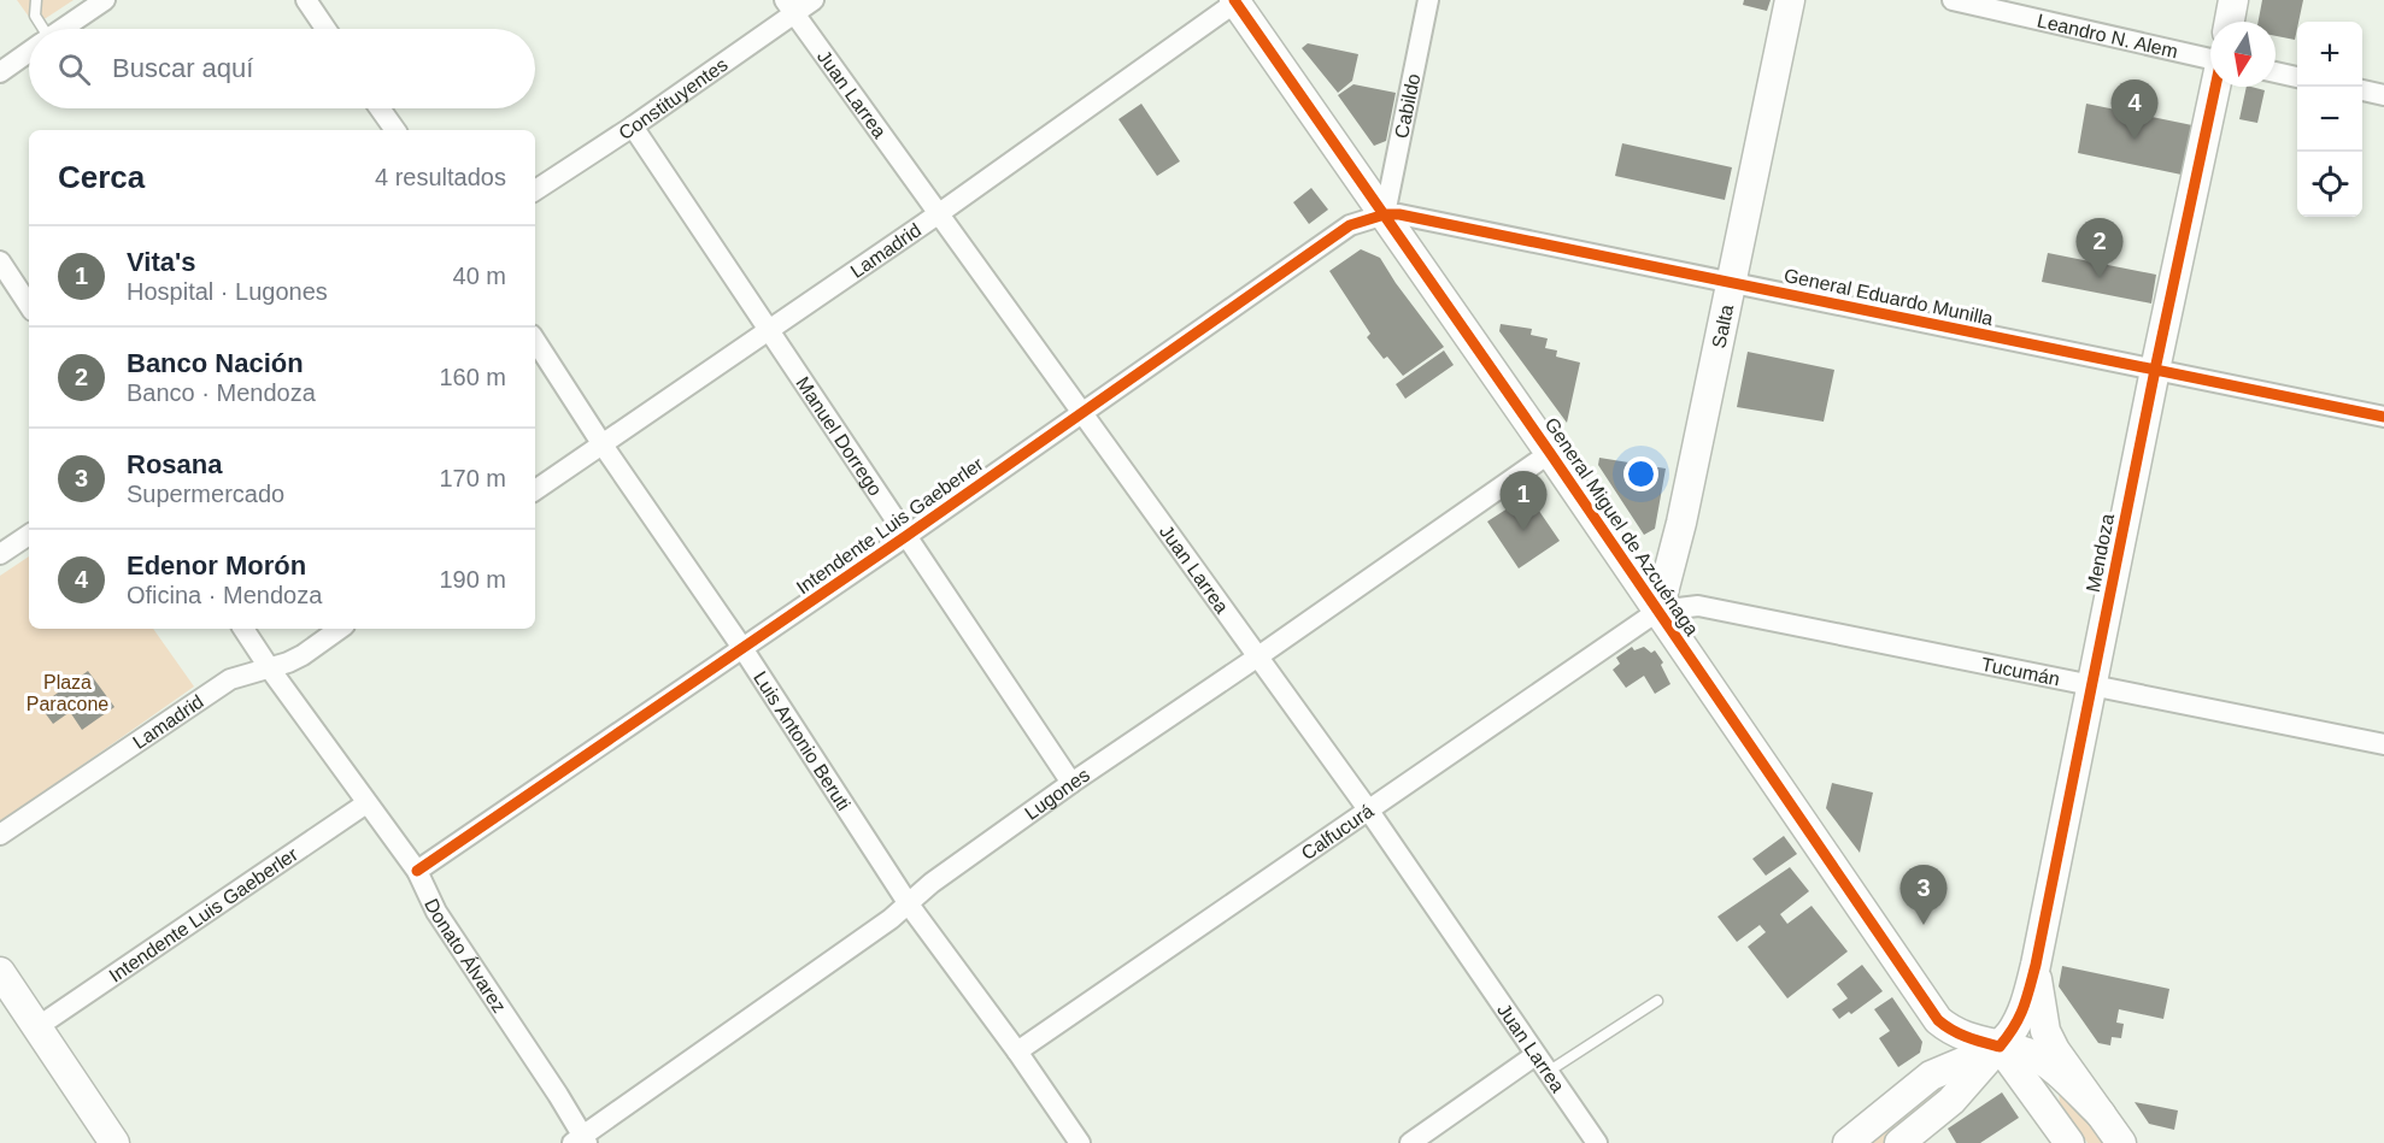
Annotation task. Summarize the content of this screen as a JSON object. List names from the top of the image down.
{
  "streets": {
    "street": [
      "Leandro N. Alem",
      "Juan Larrea",
      "Constituyentes",
      "Cabildo",
      "Lamadrid",
      "General Eduardo Munilla",
      "Salta",
      "Manuel Dorrego",
      "Intendente Luis Gaeberler",
      "General Miguel de Azcuénaga",
      "Mendoza",
      "Tucumán",
      "Luis Antonio Beruti",
      "Lugones",
      "Calfucurá",
      "Donato Álvarez"
    ]
  },
  "crossings": [
    ["Juan Larrea", "Constituyentes"],
    ["Juan Larrea", "Lamadrid"],
    ["Juan Larrea", "Intendente Luis Gaeberler"],
    ["Juan Larrea", "Lugones"],
    ["Juan Larrea", "Calfucurá"],
    ["Constituyentes", "Manuel Dorrego"],
    ["Cabildo", "General Eduardo Munilla"],
    ["Cabildo", "Intendente Luis Gaeberler"],
    ["Cabildo", "General Miguel de Azcuénaga"],
    ["Lamadrid", "Manuel Dorrego"],
    ["Lamadrid", "General Miguel de Azcuénaga"],
    ["Lamadrid", "Luis Antonio Beruti"],
    ["Lamadrid", "Donato Álvarez"],
    ["General Eduardo Munilla", "Salta"],
    ["General Eduardo Munilla", "Intendente Luis Gaeberler"],
    ["General Eduardo Munilla", "General Miguel de Azcuénaga"],
    ["General Eduardo Munilla", "Mendoza"],
    ["Salta", "General Miguel de Azcuénaga"],
    ["Salta", "Tucumán"],
    ["Salta", "Calfucurá"],
    ["Manuel Dorrego", "Intendente Luis Gaeberler"],
    ["Manuel Dorrego", "Lugones"],
    ["Intendente Luis Gaeberler", "General Miguel de Azcuénaga"],
    ["Intendente Luis Gaeberler", "Luis Antonio Beruti"],
    ["Intendente Luis Gaeberler", "Donato Álvarez"],
    ["General Miguel de Azcuénaga", "Mendoza"],
    ["General Miguel de Azcuénaga", "Tucumán"],
    ["General Miguel de Azcuénaga", "Lugones"],
    ["General Miguel de Azcuénaga", "Calfucurá"],
    ["Mendoza", "Tucumán"],
    ["Tucumán", "Calfucurá"],
    ["Luis Antonio Beruti", "Lugones"],
    ["Luis Antonio Beruti", "Calfucurá"],
    ["Lugones", "Donato Álvarez"]
  ],
  "parks": ["Plaza Paracone"],
  "north": "bottom",
  "page": {
    "map_buttons": ["+", "−"],
    "search": "Buscar aquí",
    "pins": [
      "4",
      "2",
      "1",
      "3"
    ],
    "heading": ["Cerca", "4 resultados"],
    "list": [
      {
        "mark": "1",
        "name": "Vita's",
        "note": "Hospital · Lugones",
        "value": "40 m"
      },
      {
        "mark": "2",
        "name": "Banco Nación",
        "note": "Banco · Mendoza",
        "value": "160 m"
      },
      {
        "mark": "3",
        "name": "Rosana",
        "note": "Supermercado",
        "value": "170 m"
      },
      {
        "mark": "4",
        "name": "Edenor Morón",
        "note": "Oficina · Mendoza",
        "value": "190 m"
      }
    ]
  }
}
